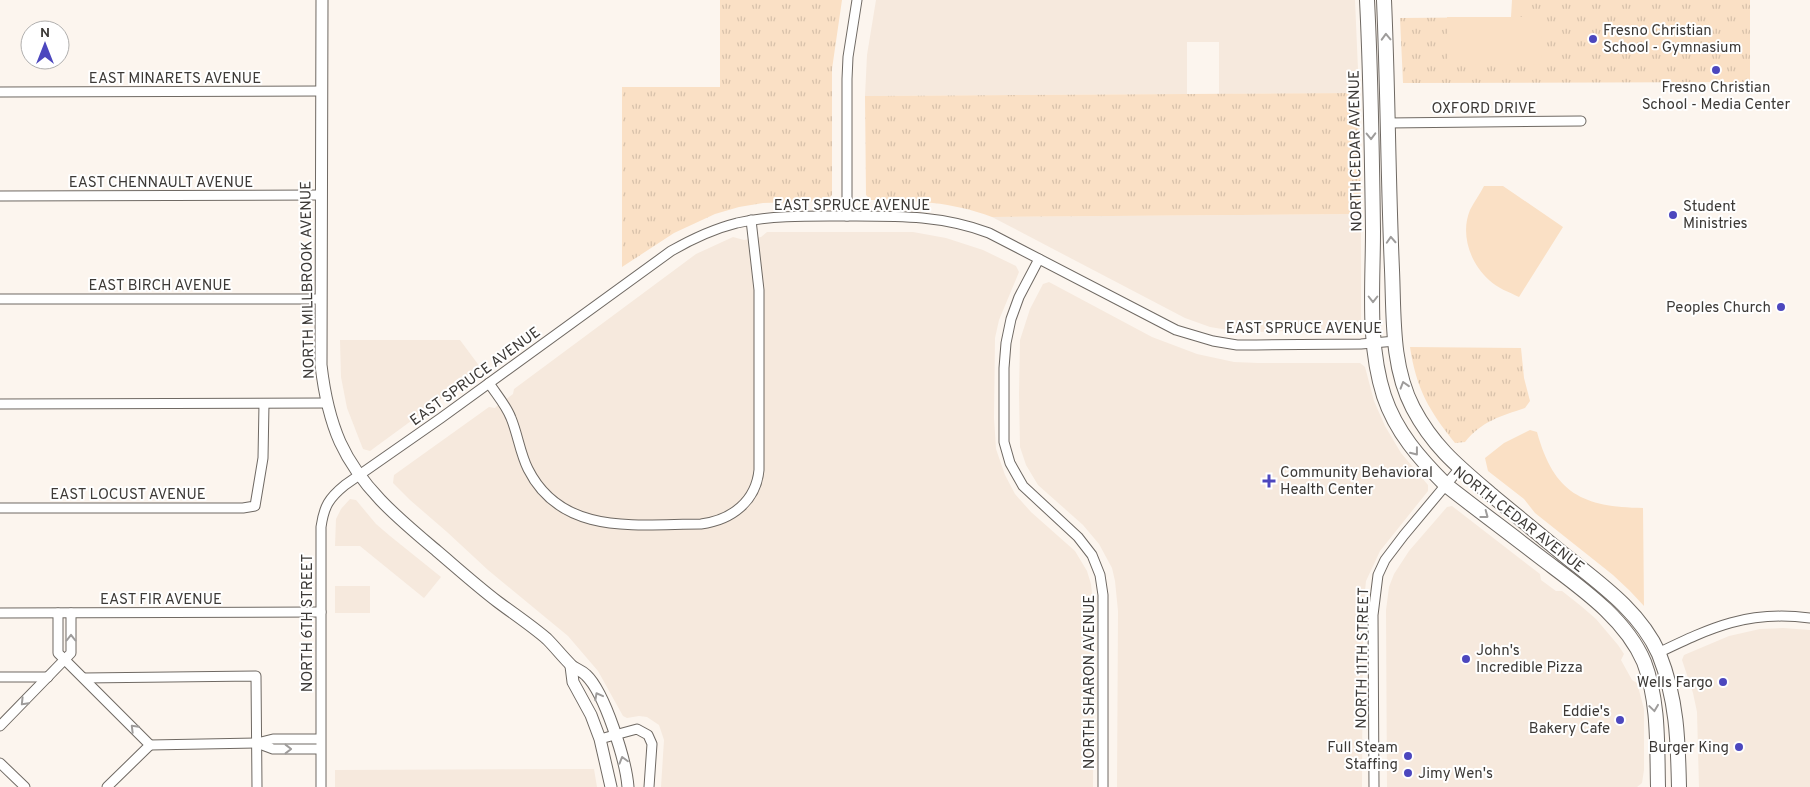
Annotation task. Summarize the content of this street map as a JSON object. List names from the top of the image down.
{
  "streets": {
    "main road": ["NORTH CEDAR AVENUE"],
    "street": [
      "EAST MINARETS AVENUE",
      "OXFORD DRIVE",
      "EAST CHENNAULT AVENUE",
      "EAST SPRUCE AVENUE",
      "NORTH MILLBROOK AVENUE",
      "EAST BIRCH AVENUE",
      "EAST LOCUST AVENUE",
      "EAST FIR AVENUE",
      "NORTH 6TH STREET",
      "NORTH 11TH STREET",
      "NORTH SHARON AVENUE"
    ]
  },
  "crossings": [
    ["EAST MINARETS AVENUE", "NORTH MILLBROOK AVENUE"],
    ["OXFORD DRIVE", "NORTH CEDAR AVENUE"],
    ["NORTH CEDAR AVENUE", "EAST SPRUCE AVENUE"],
    ["NORTH CEDAR AVENUE", "NORTH 11TH STREET"],
    ["EAST CHENNAULT AVENUE", "NORTH MILLBROOK AVENUE"],
    ["EAST SPRUCE AVENUE", "NORTH MILLBROOK AVENUE"],
    ["EAST SPRUCE AVENUE", "NORTH 6TH STREET"],
    ["EAST SPRUCE AVENUE", "NORTH SHARON AVENUE"],
    ["NORTH MILLBROOK AVENUE", "EAST BIRCH AVENUE"],
    ["NORTH MILLBROOK AVENUE", "NORTH 6TH STREET"],
    ["EAST FIR AVENUE", "NORTH 6TH STREET"]
  ],
  "places": {
    "other": [
      "Fresno Christian School - Gymnasium",
      "Fresno Christian School - Media Center",
      "Student Ministries",
      "Peoples Church",
      "John's Incredible Pizza",
      "Wells Fargo",
      "Eddie's Bakery Cafe",
      "Burger King",
      "Full Steam Staffing",
      "Jimy Wen's"
    ],
    "health": ["Community Behavioral Health Center"]
  },
  "north": "top"
}
